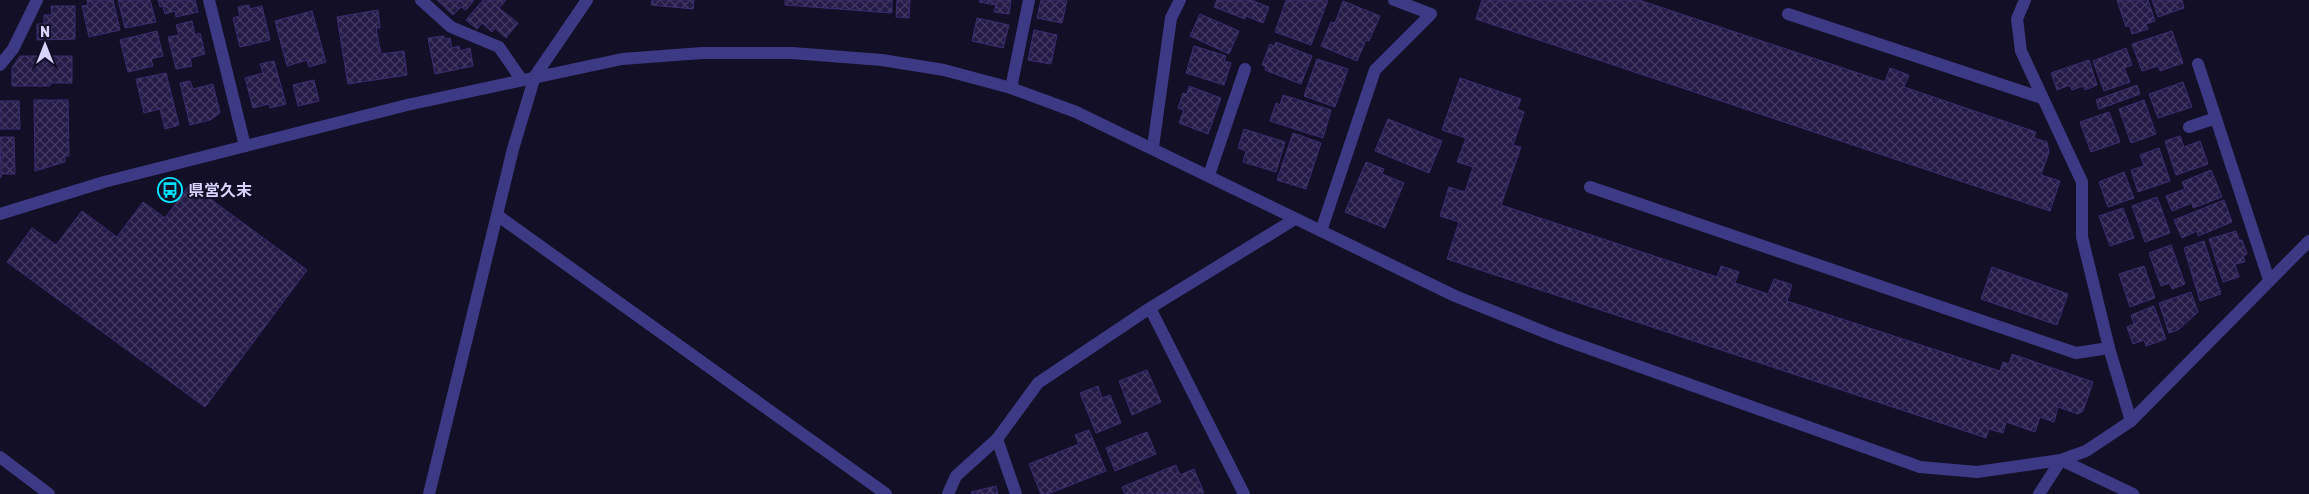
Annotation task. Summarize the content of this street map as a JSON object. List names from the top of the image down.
{
  "places": {
    "bus stop": ["県営久末"]
  },
  "north": "top"
}
